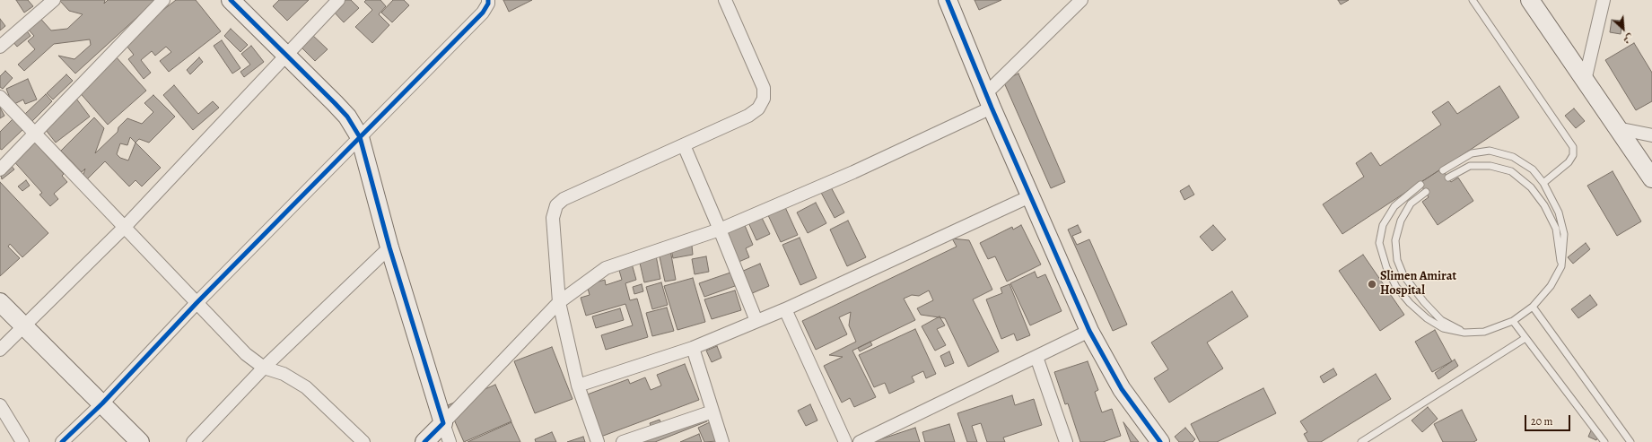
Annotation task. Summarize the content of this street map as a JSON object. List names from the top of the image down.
{
  "places": ["Slimen Amirat Hospital"],
  "scale_bar": "20 m",
  "north": "bottom right"
}
